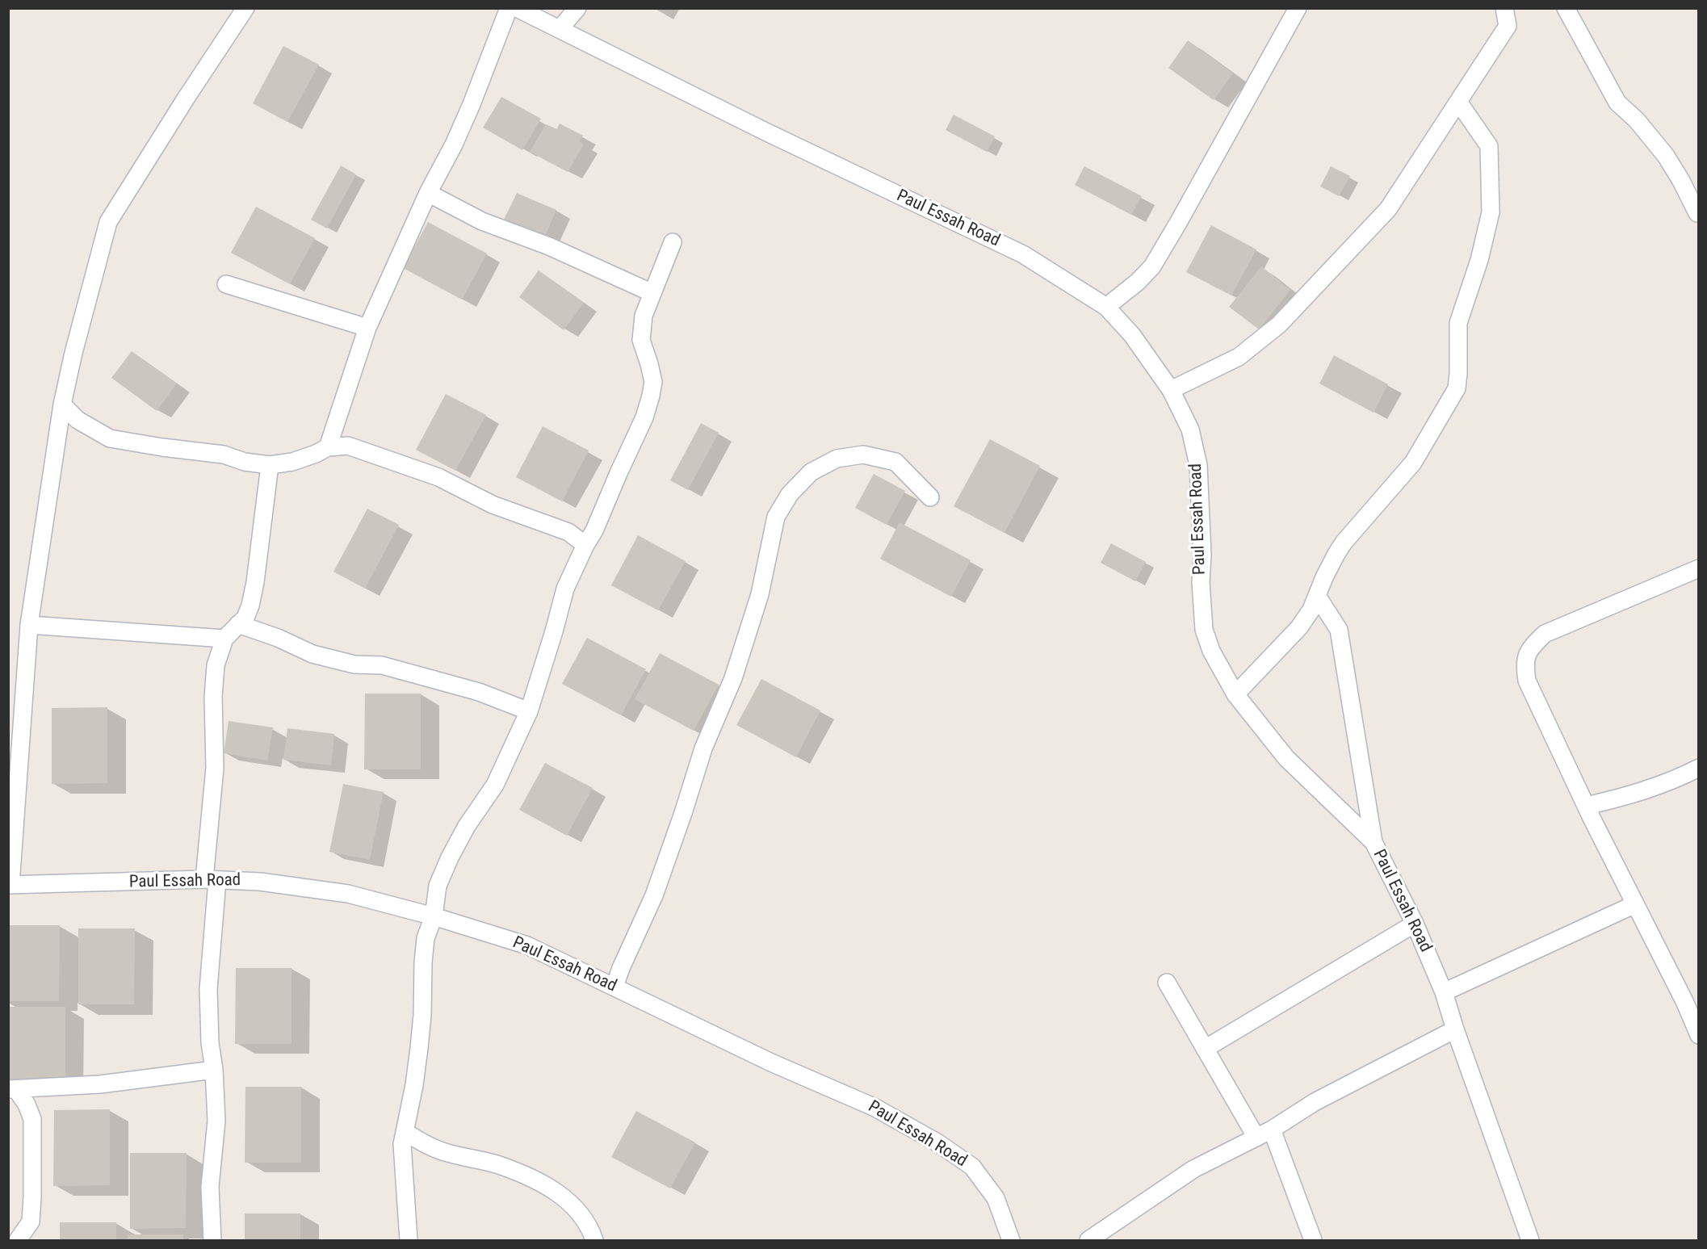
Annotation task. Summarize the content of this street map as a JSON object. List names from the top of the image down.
{
  "streets": {
    "street": ["Paul Essah Road"]
  }
}
